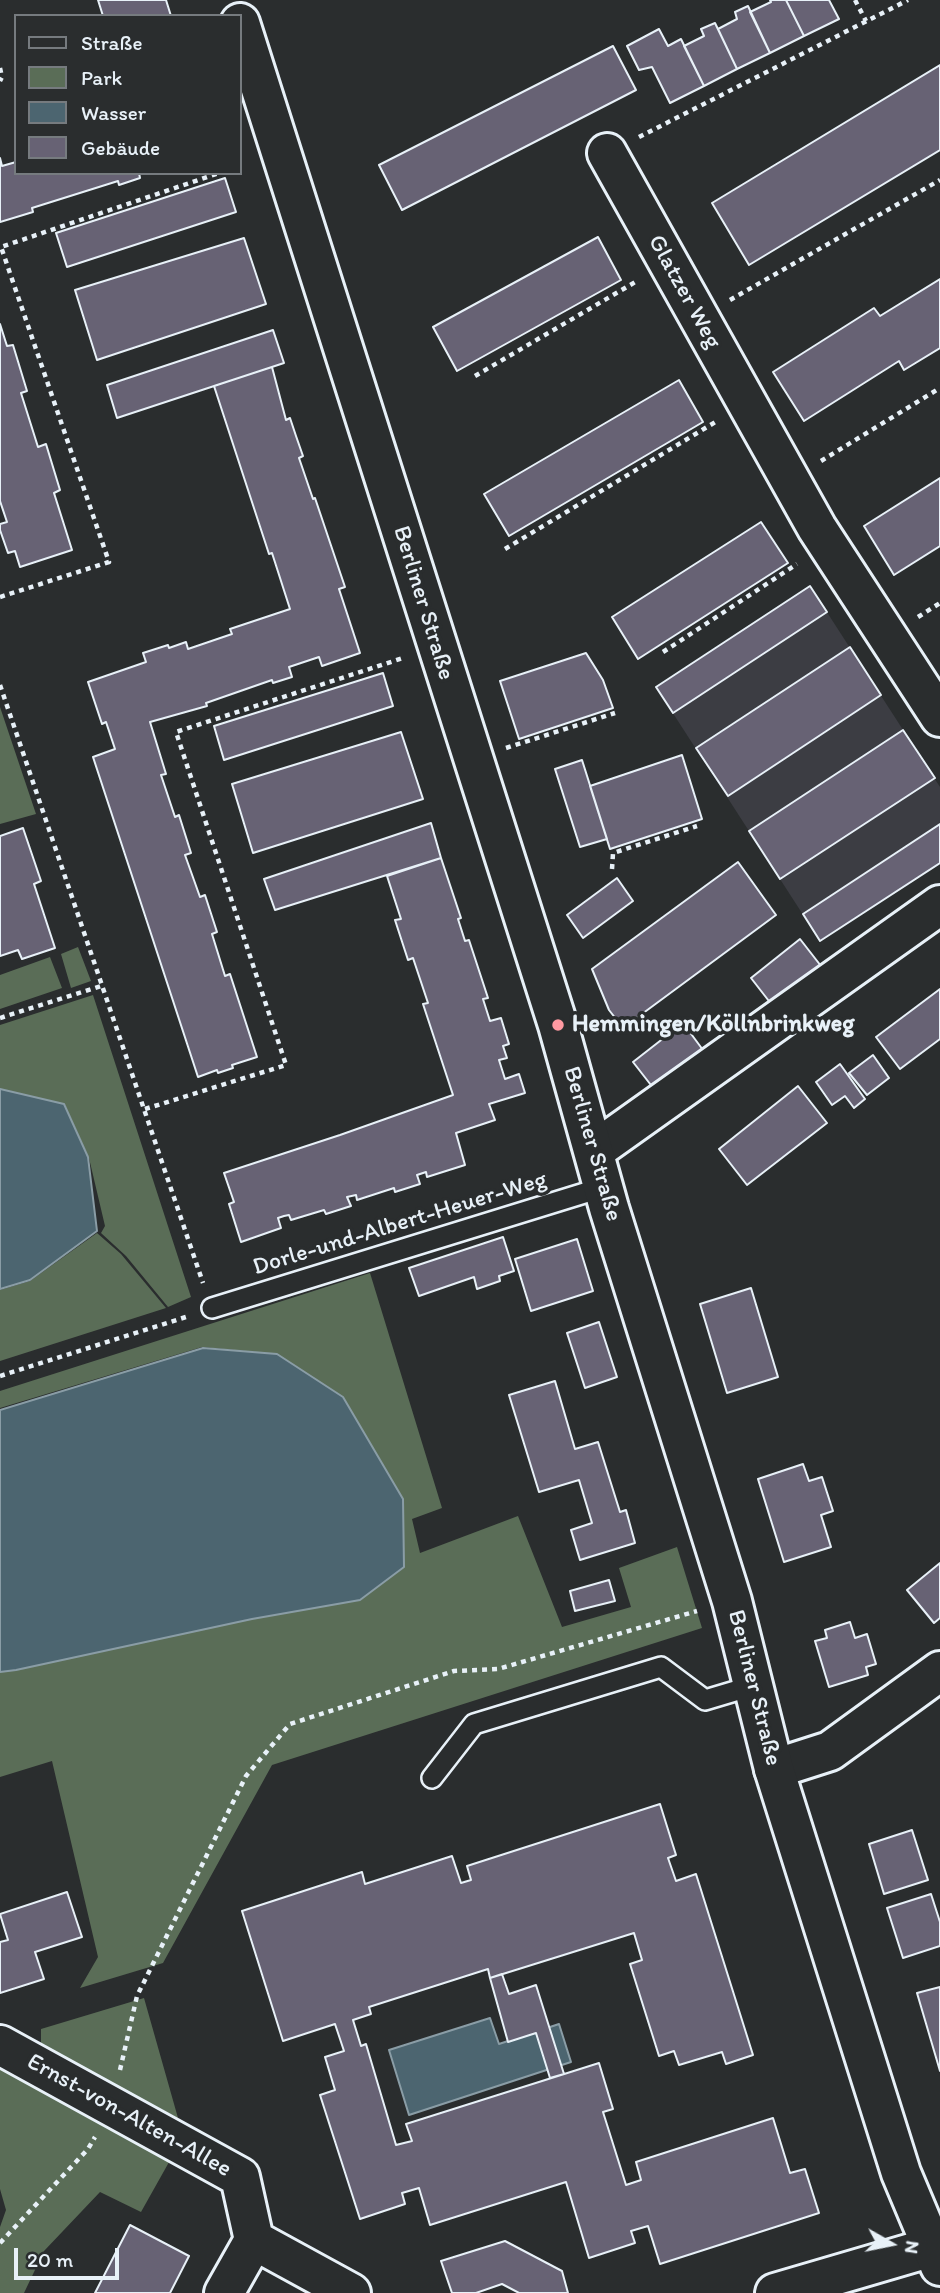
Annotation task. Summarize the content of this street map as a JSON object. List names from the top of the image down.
{
  "streets": {
    "street": ["Glatzer Weg", "Berliner Straße", "Ernst-von-Alten-Allee"],
    "lane": ["Dorle-und-Albert-Heuer-Weg"]
  },
  "crossings": [
    ["Berliner Straße", "Dorle-und-Albert-Heuer-Weg"]
  ],
  "places": ["Hemmingen/Köllnbrinkweg"],
  "legend": [
    "Straße",
    "Park",
    "Wasser",
    "Gebäude"
  ],
  "scale_bar": "20 m",
  "north": "right"
}
